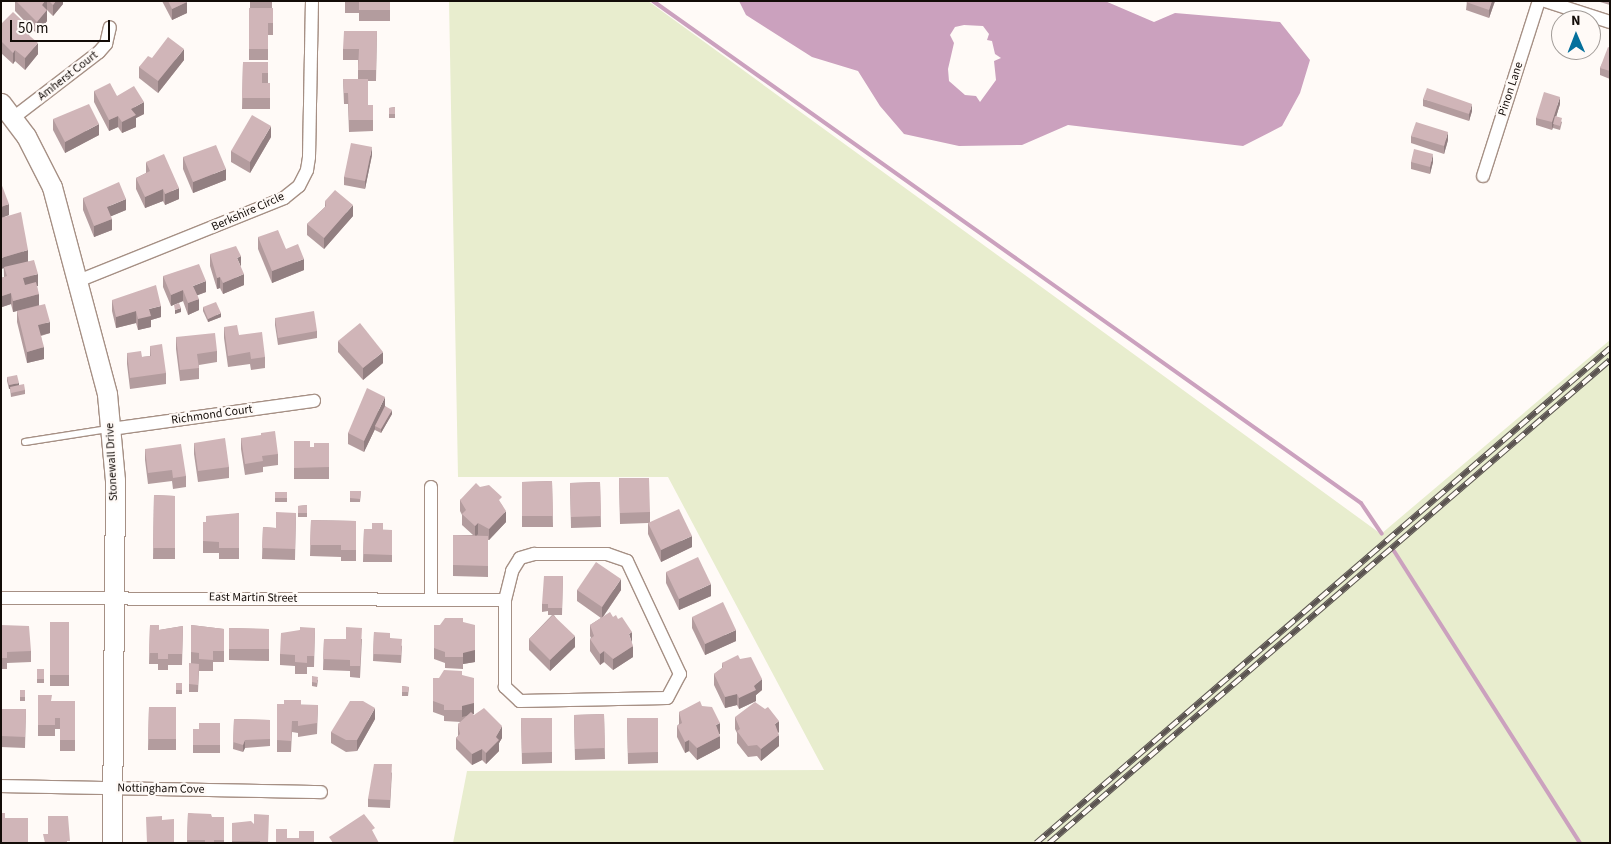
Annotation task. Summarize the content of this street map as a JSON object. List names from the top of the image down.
{
  "streets": {
    "street": [
      "Amherst Court",
      "Pinon Lane",
      "Berkshire Circle",
      "Richmond Court",
      "Stonewall Drive",
      "East Martin Street",
      "Nottingham Cove"
    ]
  },
  "crossings": [
    ["Amherst Court", "Stonewall Drive"],
    ["Berkshire Circle", "Stonewall Drive"],
    ["Richmond Court", "Stonewall Drive"],
    ["Stonewall Drive", "East Martin Street"],
    ["Stonewall Drive", "Nottingham Cove"]
  ],
  "scale_bar": "50 m",
  "north": "top"
}
